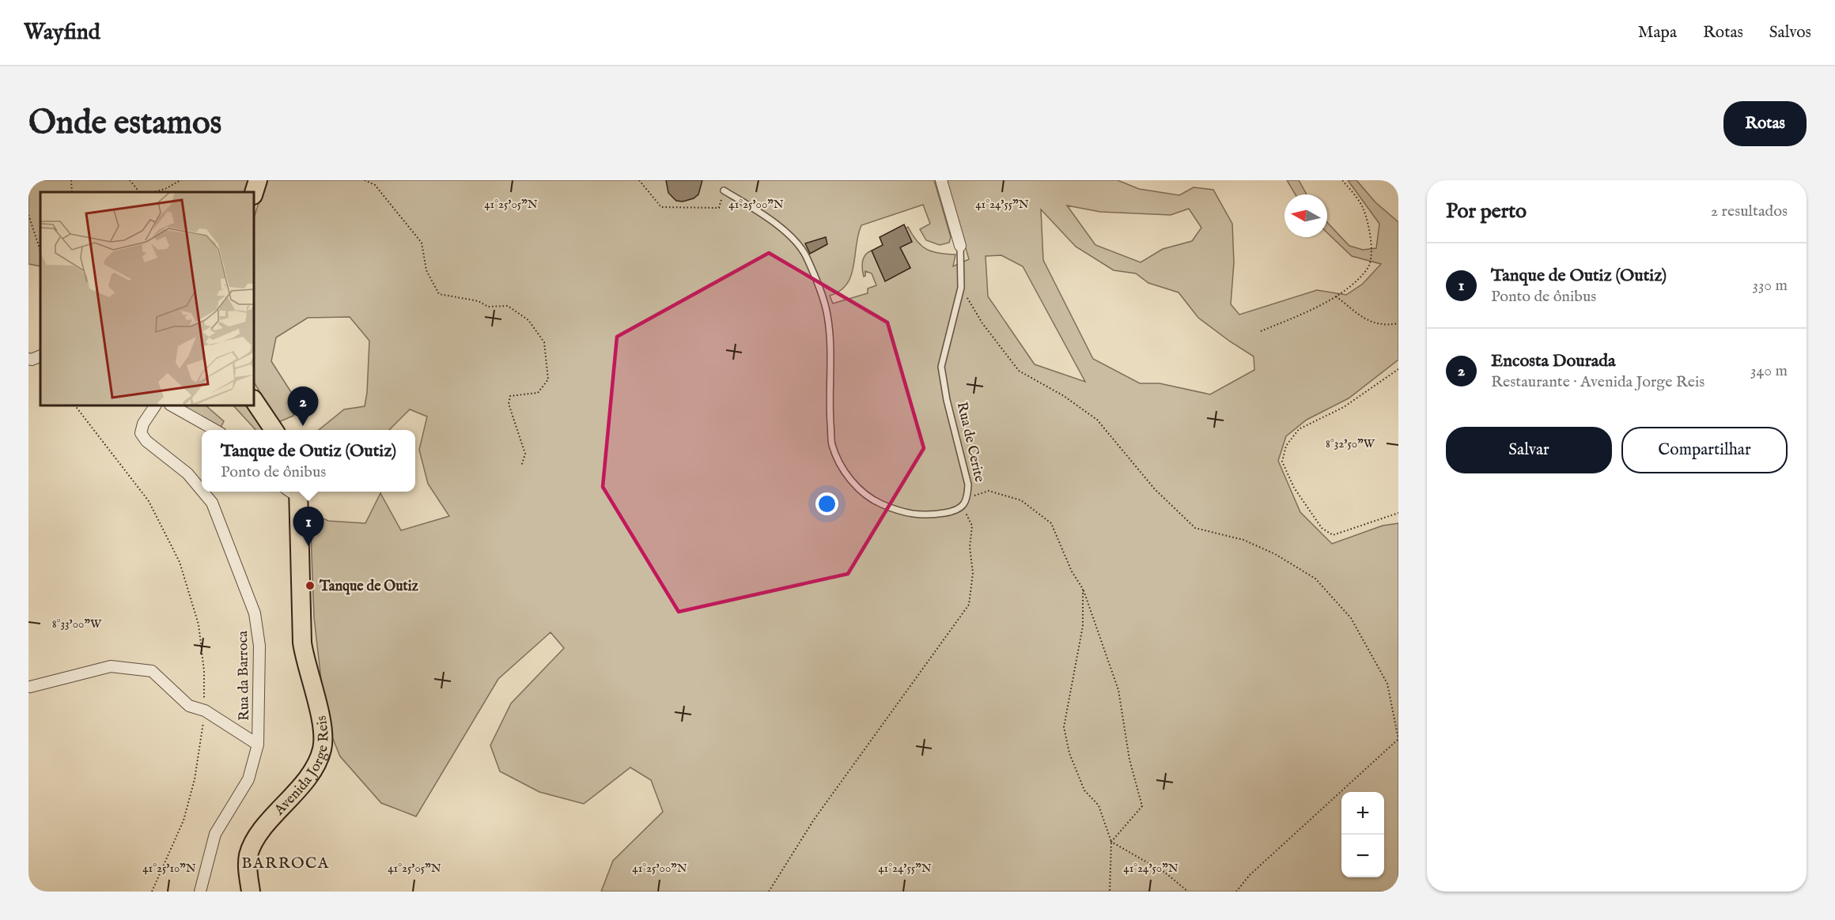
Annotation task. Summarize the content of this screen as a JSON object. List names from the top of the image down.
{
  "streets": {
    "main road": ["Avenida Jorge Reis"],
    "street": ["Rua de Cerite", "Rua da Barroca"]
  },
  "districts": ["BARROCA"],
  "places": ["Tanque de Outiz"],
  "north": "left",
  "page": {
    "header": "Wayfind",
    "nav": ["Mapa", "Rotas", "Salvos"],
    "buttons": [
      "Rotas",
      ["Salvar", "Compartilhar"]
    ],
    "title": "Onde estamos",
    "heading": ["Por perto", "2 resultados"],
    "list": [
      {
        "mark": "1",
        "name": "Tanque de Outiz (Outiz)",
        "note": "Ponto de ônibus",
        "value": "330 m"
      },
      {
        "mark": "2",
        "name": "Encosta Dourada",
        "note": "Restaurante · Avenida Jorge Reis",
        "value": "340 m"
      }
    ],
    "pins": ["2", "1"],
    "popup": ["Tanque de Outiz (Outiz)", "Ponto de ônibus"],
    "map_buttons": ["+", "−"]
  },
  "coordinates": [
    "41°25'05\"N",
    "41°25'00\"N",
    "41°24'55\"N",
    "8°32'50\"W",
    "8°33'00\"W",
    "41°25'10\"N",
    "41°24'50\"N"
  ]
}
